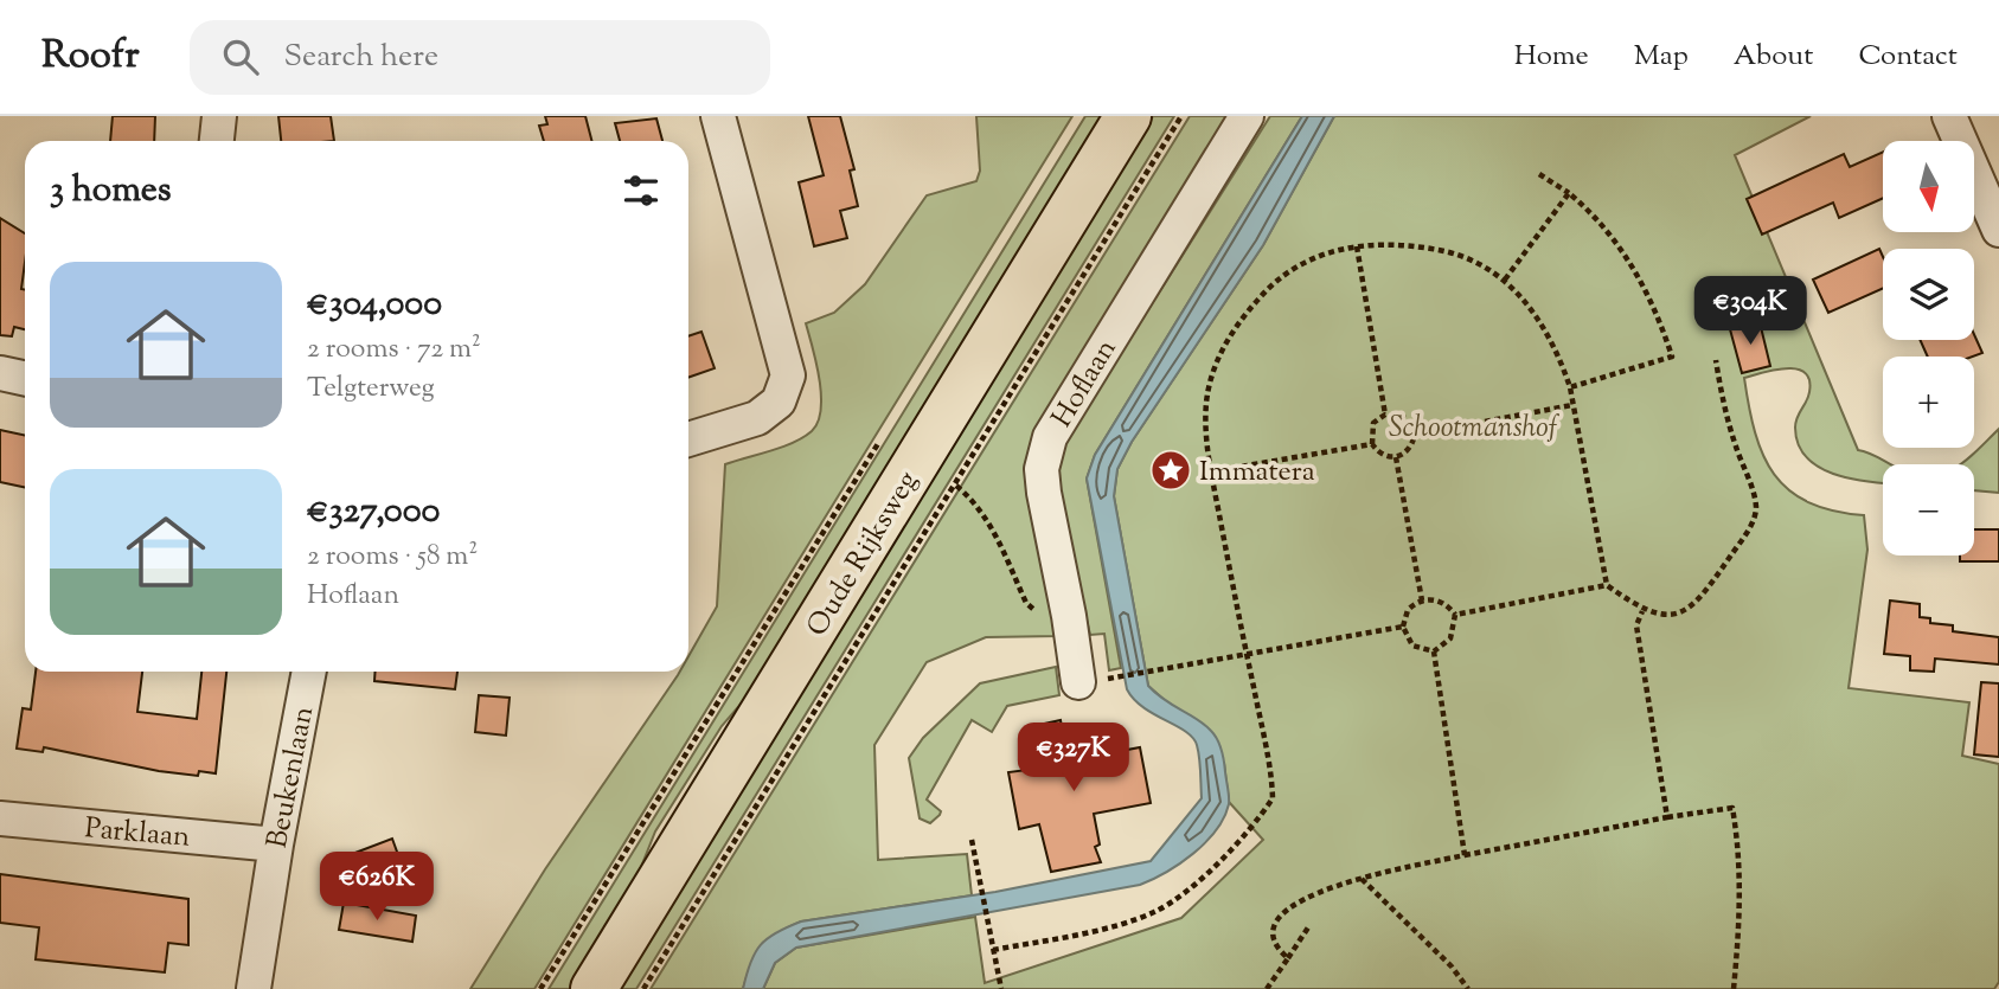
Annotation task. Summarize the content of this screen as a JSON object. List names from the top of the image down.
{
  "streets": {
    "main road": ["Oude Rijksweg"],
    "street": ["Hoflaan", "Beukenlaan", "Parklaan"]
  },
  "crossings": [
    ["Beukenlaan", "Parklaan"]
  ],
  "parks": ["Schootmanshof"],
  "places": {
    "place": ["Immatera"]
  },
  "north": "bottom",
  "page": {
    "header": "Roofr",
    "search": "Search here",
    "nav": [
      "Home",
      "Map",
      "About",
      "Contact"
    ],
    "map_buttons": ["+", "−"],
    "heading": "3 homes",
    "list": [
      {
        "name": "€304,000",
        "note": "2 rooms · 72 m² · Telgterweg"
      },
      {
        "name": "€327,000",
        "note": "2 rooms · 58 m² · Hoflaan"
      }
    ],
    "price": ["€304K", "€327K", "€626K"]
  }
}
